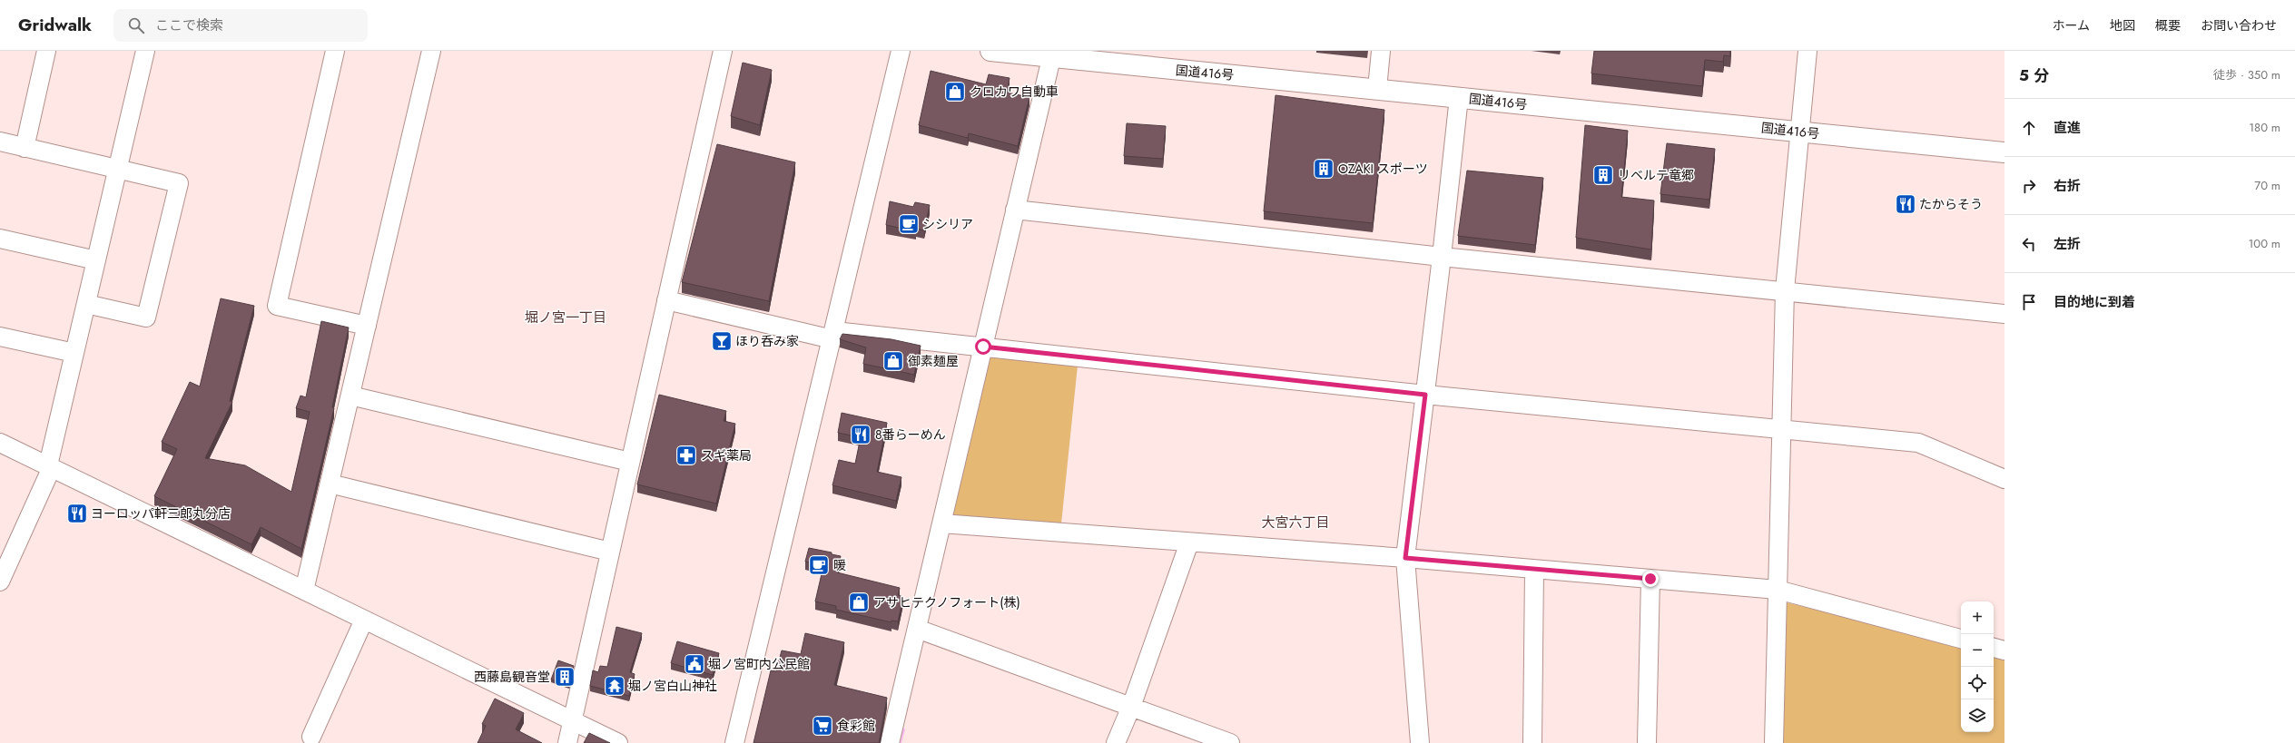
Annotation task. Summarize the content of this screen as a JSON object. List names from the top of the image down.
{
  "streets": {
    "highway": ["国道416号"]
  },
  "districts": ["堀ノ宮一丁目", "大宮六丁目"],
  "places": {
    "shop": ["クロカワ自動車", "御素麺屋", "アサヒテクノフォート(株)"],
    "building": ["OZAKI スポーツ", "リベルテ竜郷", "西藤島観音堂"],
    "restaurant": ["たからそう", "8番らーめん", "ヨーロッパ軒三郎丸分店"],
    "cafe": ["シシリア", "暖"],
    "bar": ["ほり呑み家"],
    "pharmacy": ["スギ薬局"],
    "public building": ["堀ノ宮町内公民館"],
    "temple": ["堀ノ宮白山神社"],
    "supermarket": ["食彩館"]
  },
  "page": {
    "header": "Gridwalk",
    "search": "ここで検索",
    "nav": [
      "ホーム",
      "地図",
      "概要",
      "お問い合わせ"
    ],
    "heading": ["5 分", "徒歩 · 350 m"],
    "list": [
      ["直進", "180 m"],
      ["右折", "70 m"],
      ["左折", "100 m"],
      "目的地に到着"
    ],
    "map_buttons": ["+", "−"]
  }
}
